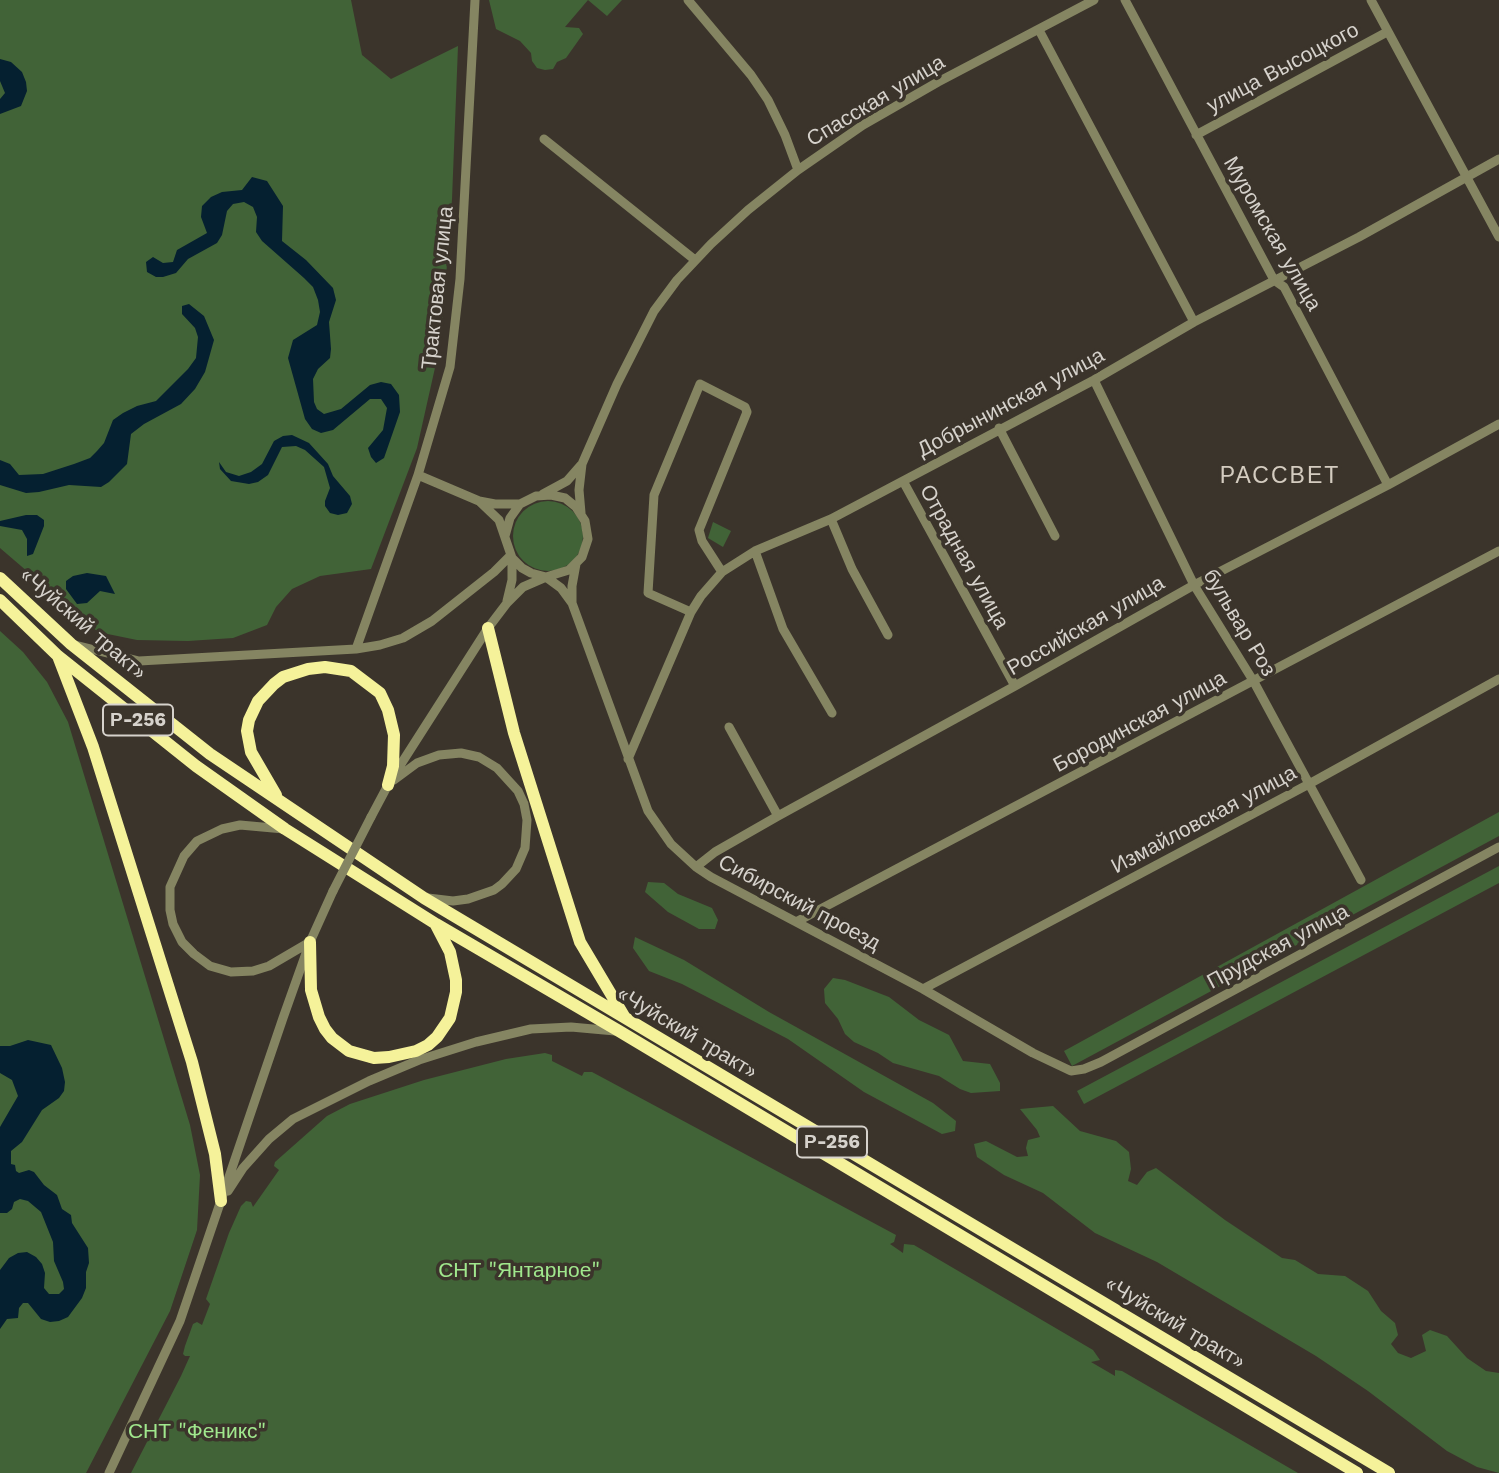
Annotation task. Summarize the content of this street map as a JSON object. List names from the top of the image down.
{
  "streets": {
    "highway": ["«Чуйский тракт»", "Р-256"],
    "street": [
      "улица Высоцкого",
      "Спасская улица",
      "Муромская улица",
      "Трактовая улица",
      "Добрынинская улица",
      "Отрадная улица",
      "бульвар Роз",
      "Российская улица",
      "Бородинская улица",
      "Измайловская улица",
      "Сибирский проезд",
      "Прудская улица"
    ]
  },
  "crossings": [
    ["улица Высоцкого", "Муромская улица"],
    ["Спасская улица", "Сибирский проезд"],
    ["Муромская улица", "Добрынинская улица"],
    ["Муромская улица", "Российская улица"],
    ["Добрынинская улица", "Отрадная улица"],
    ["Добрынинская улица", "бульвар Роз"],
    ["Добрынинская улица", "Сибирский проезд"],
    ["Отрадная улица", "Российская улица"],
    ["бульвар Роз", "Российская улица"],
    ["бульвар Роз", "Бородинская улица"],
    ["бульвар Роз", "Измайловская улица"],
    ["Российская улица", "Сибирский проезд"],
    ["Бородинская улица", "Сибирский проезд"],
    ["Измайловская улица", "Сибирский проезд"],
    ["Сибирский проезд", "Прудская улица"]
  ],
  "districts": ["РАССВЕТ"],
  "parks": ["СНТ \"Янтарное\"", "СНТ \"Феникс\""]
}
